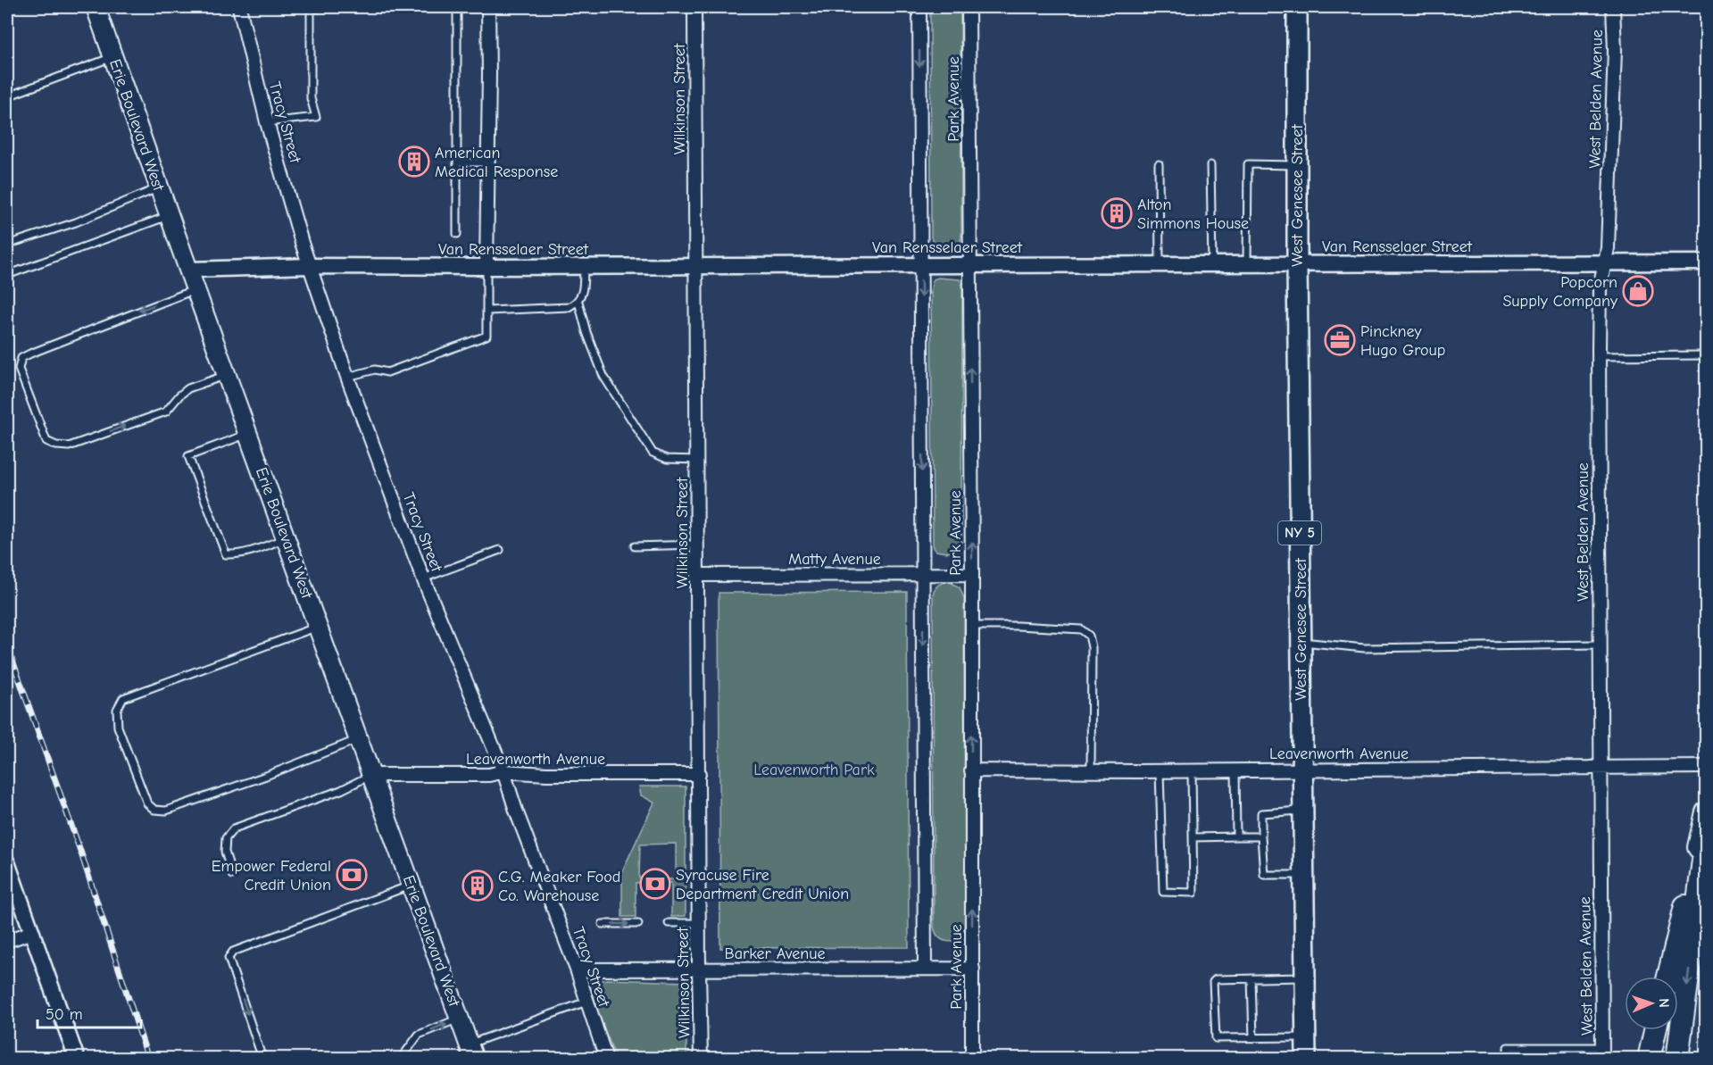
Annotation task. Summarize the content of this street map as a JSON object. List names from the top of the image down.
{
  "streets": {
    "main road": ["Erie Boulevard West", "West Genesee Street", "NY 5"],
    "street": [
      "Wilkinson Street",
      "Park Avenue",
      "West Belden Avenue",
      "Tracy Street",
      "Van Rensselaer Street",
      "Matty Avenue",
      "Leavenworth Avenue",
      "Barker Avenue"
    ]
  },
  "crossings": [
    ["Wilkinson Street", "Van Rensselaer Street"],
    ["Wilkinson Street", "Matty Avenue"],
    ["Wilkinson Street", "Leavenworth Avenue"],
    ["Wilkinson Street", "Barker Avenue"],
    ["Park Avenue", "Van Rensselaer Street"],
    ["Park Avenue", "Matty Avenue"],
    ["Park Avenue", "Leavenworth Avenue"],
    ["Park Avenue", "Barker Avenue"],
    ["West Belden Avenue", "Van Rensselaer Street"],
    ["West Belden Avenue", "Leavenworth Avenue"],
    ["Tracy Street", "Van Rensselaer Street"],
    ["Tracy Street", "Leavenworth Avenue"],
    ["Tracy Street", "Barker Avenue"],
    ["Erie Boulevard West", "Van Rensselaer Street"],
    ["Erie Boulevard West", "Leavenworth Avenue"],
    ["West Genesee Street", "Van Rensselaer Street"],
    ["West Genesee Street", "Leavenworth Avenue"]
  ],
  "parks": ["Leavenworth Park"],
  "places": {
    "building": ["American Medical Response", "Alton Simmons House", "C.G. Meaker Food Co. Warehouse"],
    "shop": ["Popcorn Supply Company"],
    "office": ["Pinckney Hugo Group"],
    "bank": ["Empower Federal Credit Union", "Syracuse Fire Department Credit Union"]
  },
  "scale_bar": "50 m",
  "north": "right"
}
